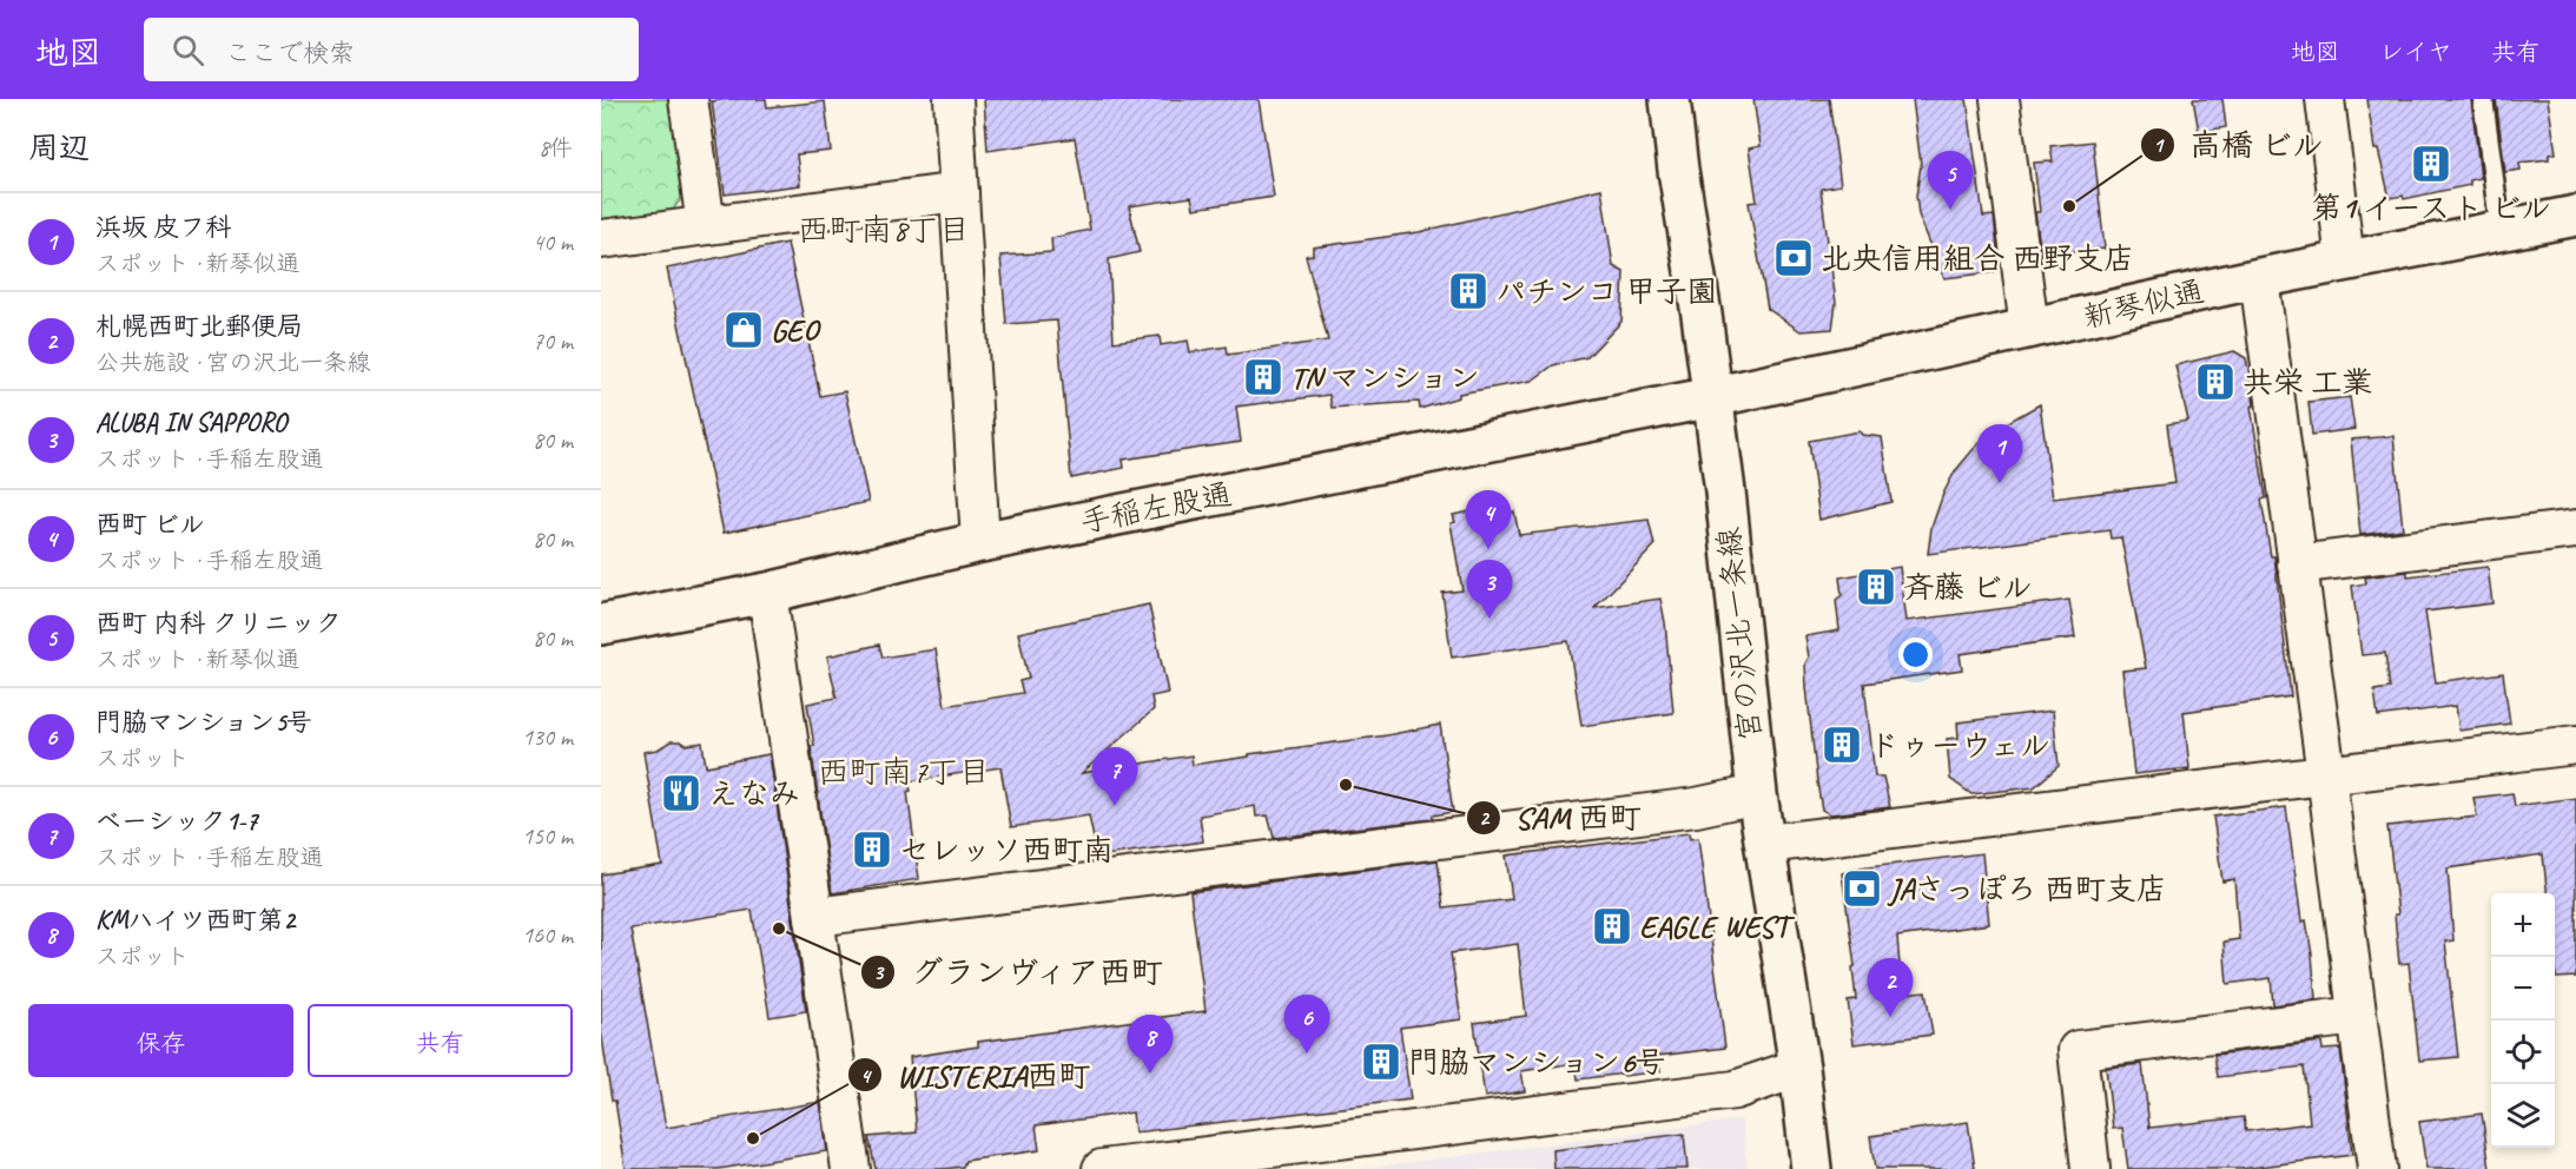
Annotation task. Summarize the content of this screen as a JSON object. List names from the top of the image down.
{
  "streets": {
    "street": ["新琴似通", "手稲左股通", "宮の沢北一条線"]
  },
  "crossings": [
    ["新琴似通", "手稲左股通"],
    ["新琴似通", "宮の沢北一条線"],
    ["手稲左股通", "宮の沢北一条線"]
  ],
  "districts": ["西町南8丁目", "西町南7丁目"],
  "places": {
    "building": [
      "第1 イースト ビル",
      "パチンコ 甲子園",
      "TN マンション",
      "共栄 工業",
      "斉藤 ビル",
      "ドゥーウェル",
      "セレッソ西町南",
      "EAGLE WEST",
      "門脇マンション6号"
    ],
    "other": [
      "高橋 ビル",
      "SAM 西町",
      "グランヴィア西町",
      "WISTERIA西町"
    ],
    "bank": ["北央信用組合 西野支店", "JAさっぽろ 西町支店"],
    "shop": ["GEO"],
    "restaurant": ["えなみ"]
  },
  "page": {
    "header": "地図",
    "search": "ここで検索",
    "nav": ["地図", "レイヤ", "共有"],
    "heading": ["周辺", "8件"],
    "pins": [
      "5",
      "1",
      "4",
      "3",
      "7",
      "2",
      "6",
      "8"
    ],
    "list": [
      {
        "mark": "1",
        "name": "浜坂 皮フ科",
        "note": "スポット · 新琴似通",
        "value": "40 m"
      },
      {
        "mark": "2",
        "name": "札幌西町北郵便局",
        "note": "公共施設 · 宮の沢北一条線",
        "value": "70 m"
      },
      {
        "mark": "3",
        "name": "ALUBA IN SAPPORO",
        "note": "スポット · 手稲左股通",
        "value": "80 m"
      },
      {
        "mark": "4",
        "name": "西町 ビル",
        "note": "スポット · 手稲左股通",
        "value": "80 m"
      },
      {
        "mark": "5",
        "name": "西町 内科 クリニック",
        "note": "スポット · 新琴似通",
        "value": "80 m"
      },
      {
        "mark": "6",
        "name": "門脇マンション5号",
        "note": "スポット",
        "value": "130 m"
      },
      {
        "mark": "7",
        "name": "ベーシック1-7",
        "note": "スポット · 手稲左股通",
        "value": "150 m"
      },
      {
        "mark": "8",
        "name": "KMハイツ西町第2",
        "note": "スポット",
        "value": "160 m"
      }
    ],
    "map_buttons": ["+", "−"],
    "buttons": ["保存", "共有"]
  }
}
